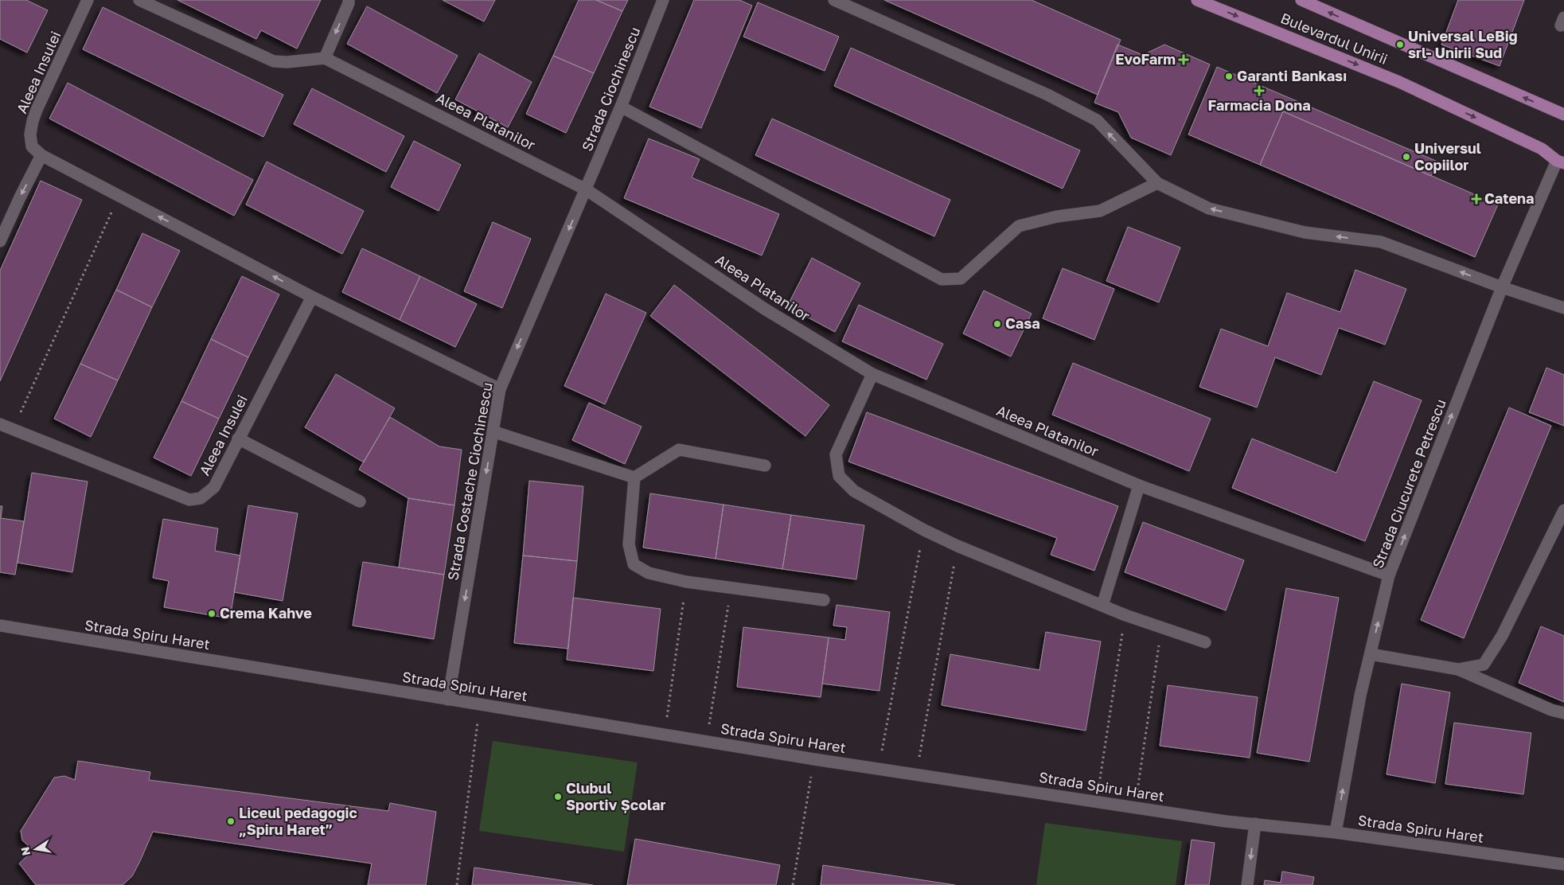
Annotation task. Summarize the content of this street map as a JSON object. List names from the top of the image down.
{
  "streets": {
    "main road": ["Bulevardul Unirii"],
    "street": [
      "Aleea Insulei",
      "Strada Ciochinescu",
      "Aleea Platanilor",
      "Strada Costache Ciochinescu",
      "Strada Ciucurete Petrescu",
      "Strada Spiru Haret"
    ]
  },
  "crossings": [
    ["Bulevardul Unirii", "Strada Ciucurete Petrescu"],
    ["Aleea Insulei", "Strada Costache Ciochinescu"],
    ["Strada Ciochinescu", "Aleea Platanilor"],
    ["Strada Ciochinescu", "Strada Costache Ciochinescu"],
    ["Aleea Platanilor", "Strada Costache Ciochinescu"],
    ["Aleea Platanilor", "Strada Ciucurete Petrescu"],
    ["Strada Costache Ciochinescu", "Strada Spiru Haret"],
    ["Strada Ciucurete Petrescu", "Strada Spiru Haret"]
  ],
  "one_way": ["Strada Costache Ciochinescu", "Strada Ciucurete Petrescu"],
  "places": {
    "other": [
      "Universal LeBig srl- Unirii Sud",
      "Garanti Bankası",
      "Universul Copiilor",
      "Casa",
      "Crema Kahve",
      "Clubul Sportiv Școlar",
      "Liceul pedagogic „Spiru Haret”"
    ],
    "health": ["EvoFarm", "Farmacia Dona", "Catena"]
  },
  "north": "left"
}
